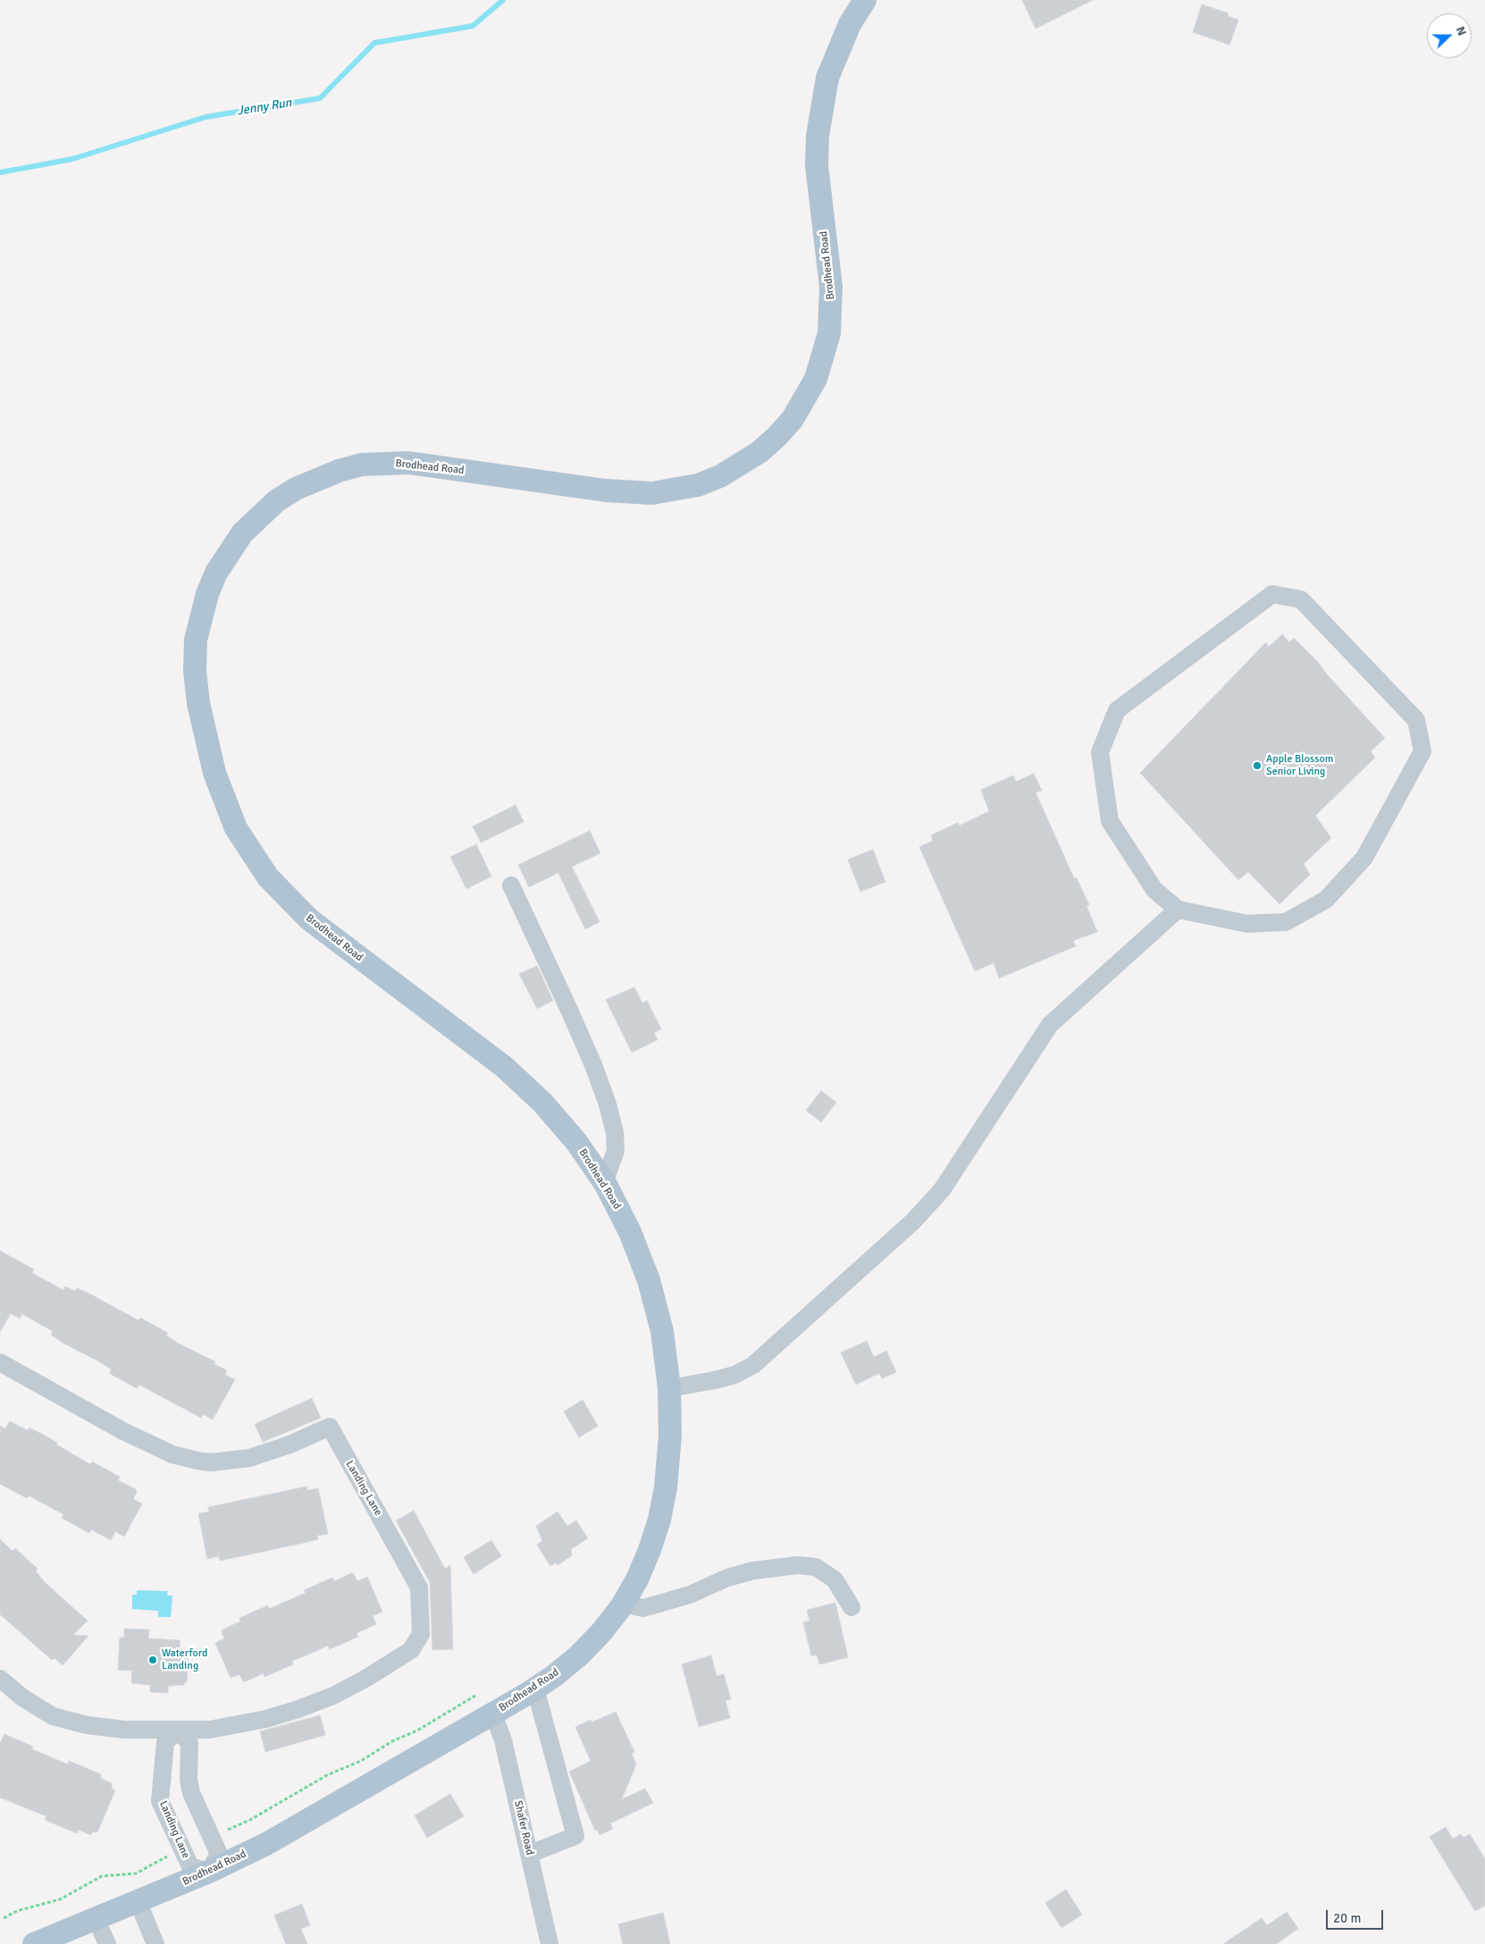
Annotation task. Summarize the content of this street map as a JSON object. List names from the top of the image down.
{
  "streets": {
    "main road": ["Brodhead Road"],
    "street": ["Landing Lane", "Shafer Road"]
  },
  "crossings": [
    ["Brodhead Road", "Landing Lane"],
    ["Brodhead Road", "Shafer Road"]
  ],
  "water": ["Jenny Run"],
  "places": ["Apple Blossom Senior Living", "Waterford Landing"],
  "scale_bar": "20 m",
  "north": "right"
}
